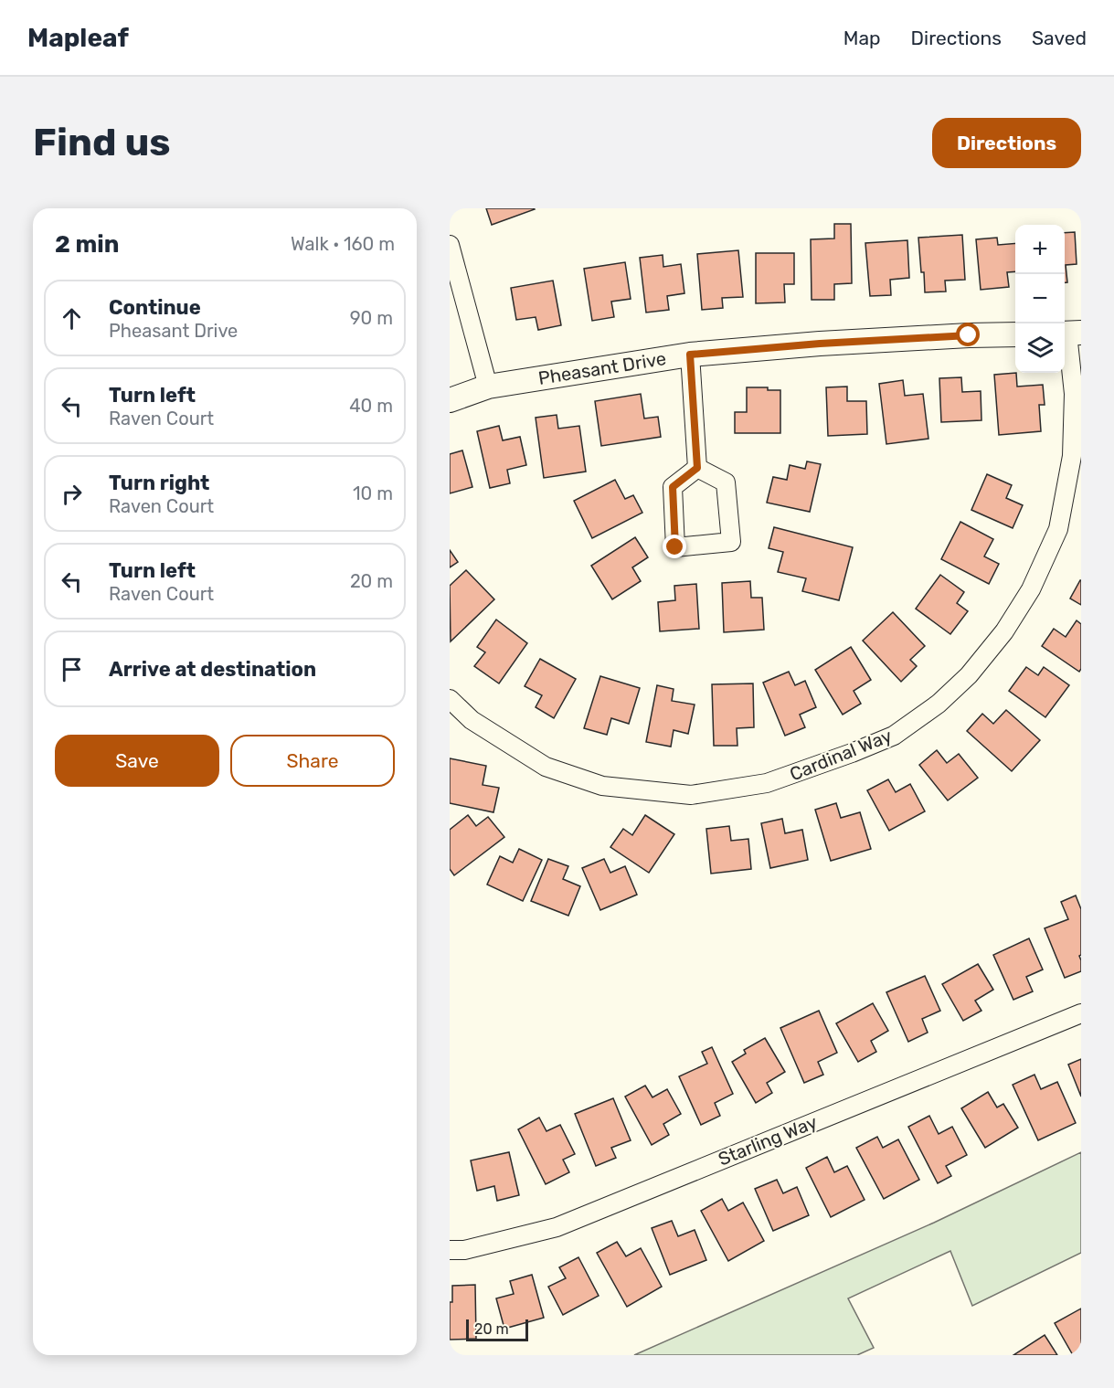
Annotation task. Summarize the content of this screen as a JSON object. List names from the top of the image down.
{
  "streets": {
    "street": ["Pheasant Drive", "Cardinal Way", "Starling Way"]
  },
  "scale_bar": "20 m",
  "page": {
    "header": "Mapleaf",
    "nav": ["Map", "Directions", "Saved"],
    "buttons": [
      "Directions",
      ["Save", "Share"]
    ],
    "title": "Find us",
    "heading": ["2 min", "Walk · 160 m"],
    "map_buttons": ["+", "−"],
    "list": [
      ["Continue", "Pheasant Drive", "90 m"],
      ["Turn left", "Raven Court", "40 m"],
      ["Turn right", "Raven Court", "10 m"],
      ["Turn left", "Raven Court", "20 m"],
      "Arrive at destination"
    ],
    "scale": "20 m"
  }
}
